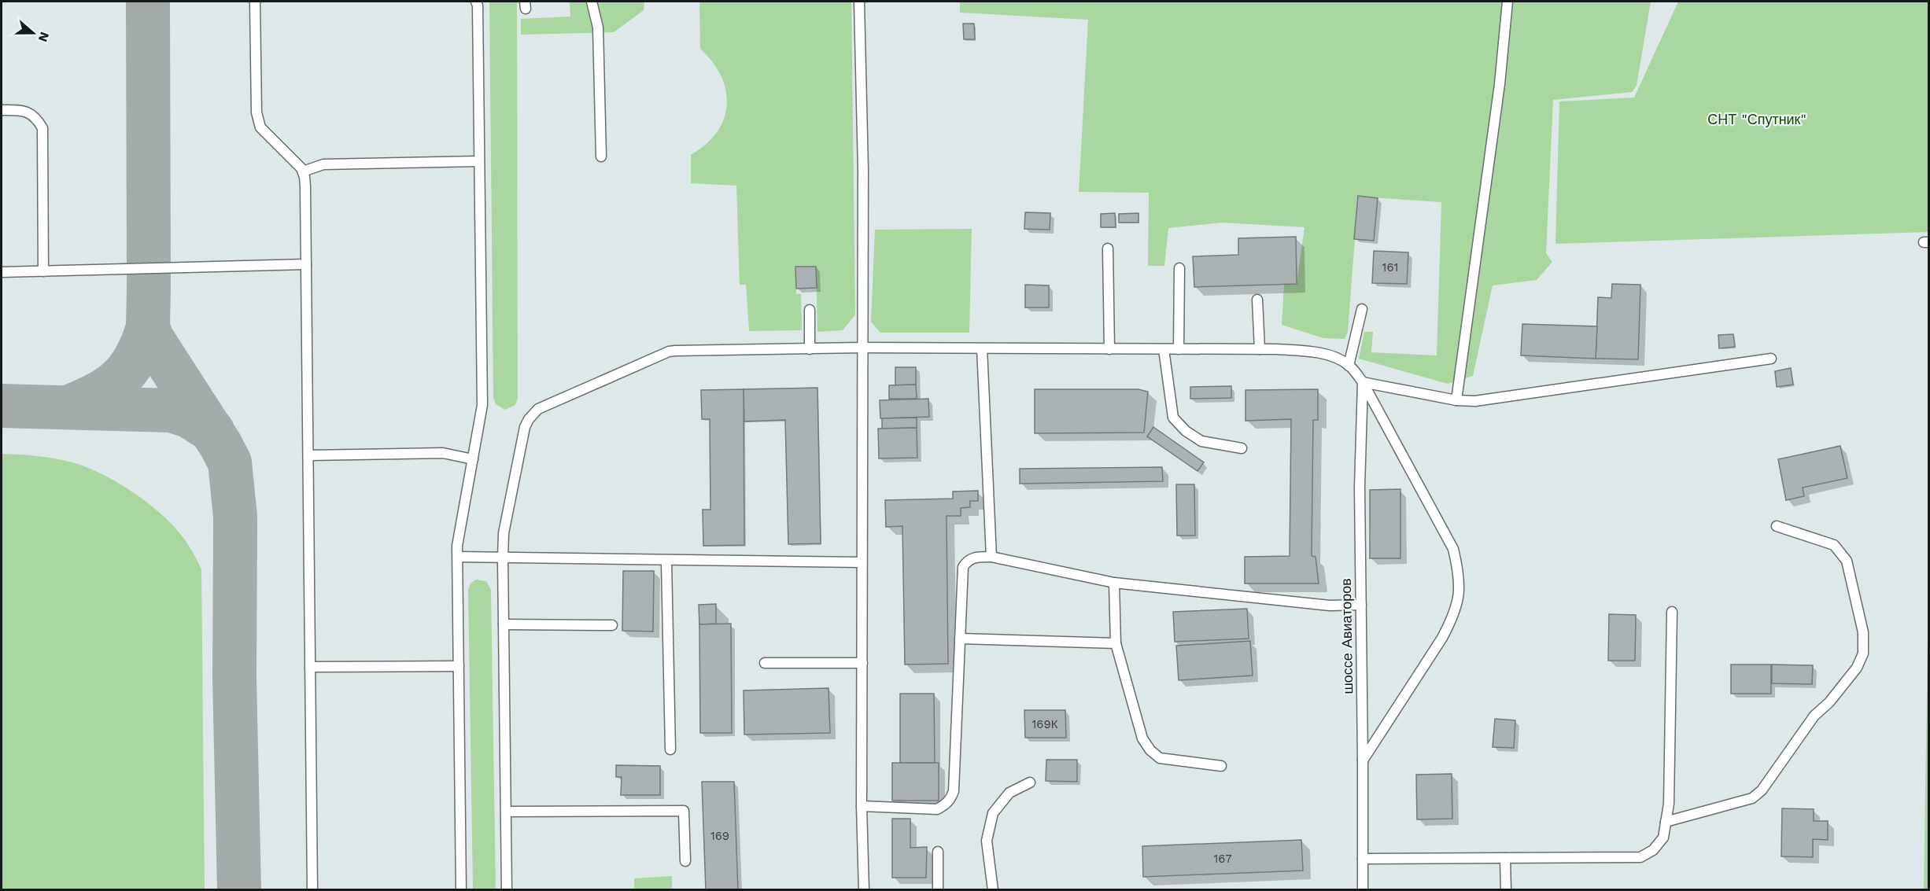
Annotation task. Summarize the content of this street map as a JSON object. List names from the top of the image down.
{
  "streets": {
    "lane": ["шоссе Авиаторов"]
  },
  "parks": ["СНТ \"Спутник\""],
  "house_numbers": [
    "161",
    "169К",
    "169",
    "167"
  ],
  "north": "right"
}
